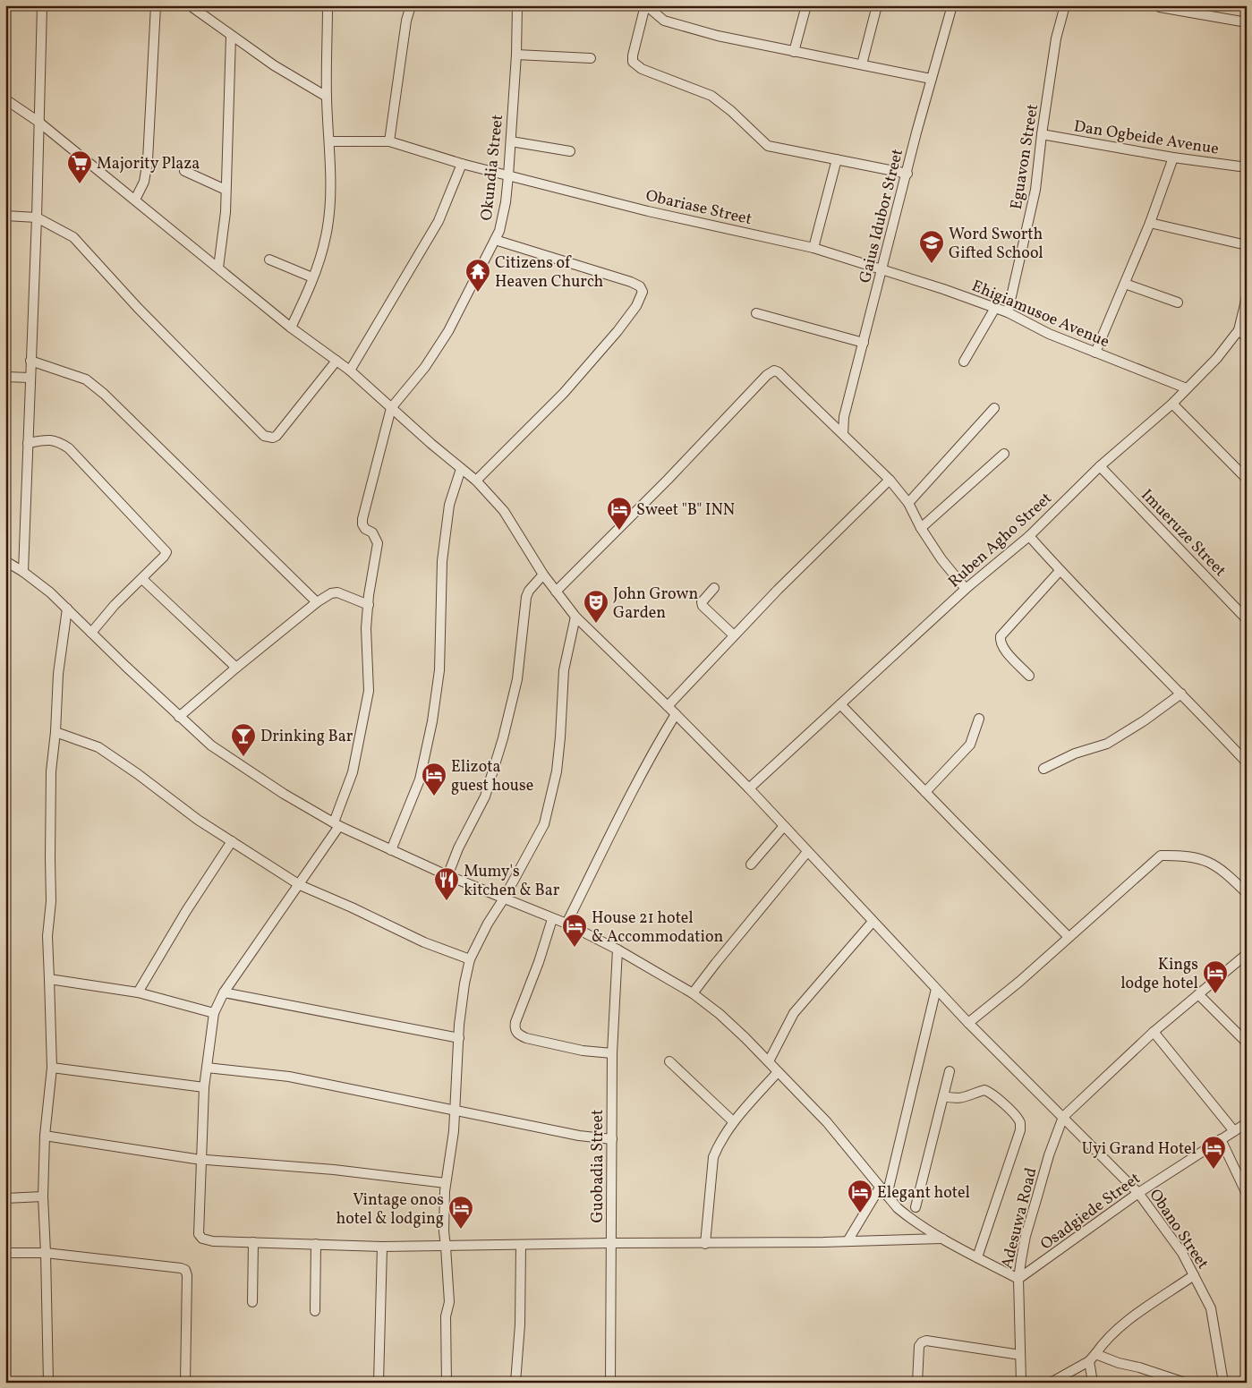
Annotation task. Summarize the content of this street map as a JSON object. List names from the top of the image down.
{
  "streets": {
    "street": [
      "Dan Ogbeide Avenue",
      "Eguavon Street",
      "Okundia Street",
      "Obariase Street",
      "Gaius Idubor Street",
      "Ehigiamusoe Avenue",
      "Imueruze Street",
      "Ruben Agho Street",
      "Guobadia Street",
      "Osadgiede Street",
      "Adesuwa Road",
      "Obano Street"
    ]
  },
  "crossings": [
    ["Dan Ogbeide Avenue", "Eguavon Street"],
    ["Eguavon Street", "Ehigiamusoe Avenue"],
    ["Okundia Street", "Obariase Street"],
    ["Okundia Street", "Obano Street"],
    ["Obariase Street", "Gaius Idubor Street"],
    ["Obariase Street", "Ehigiamusoe Avenue"],
    ["Gaius Idubor Street", "Ehigiamusoe Avenue"],
    ["Ehigiamusoe Avenue", "Ruben Agho Street"],
    ["Imueruze Street", "Ruben Agho Street"],
    ["Ruben Agho Street", "Obano Street"],
    ["Osadgiede Street", "Adesuwa Road"],
    ["Osadgiede Street", "Obano Street"],
    ["Adesuwa Road", "Obano Street"]
  ],
  "places": {
    "supermarket": ["Majority Plaza"],
    "school or university": ["Word Sworth Gifted School"],
    "temple": ["Citizens of Heaven Church"],
    "hotel": [
      "Sweet \"B\" INN",
      "Elizota guest house",
      "House 21 hotel & Accommodation",
      "Kings lodge hotel",
      "Uyi Grand Hotel",
      "Elegant hotel",
      "Vintage onos hotel & lodging"
    ],
    "theatre": ["John Grown Garden"],
    "bar": ["Drinking Bar"],
    "restaurant": ["Mumy's kitchen & Bar"]
  }
}
